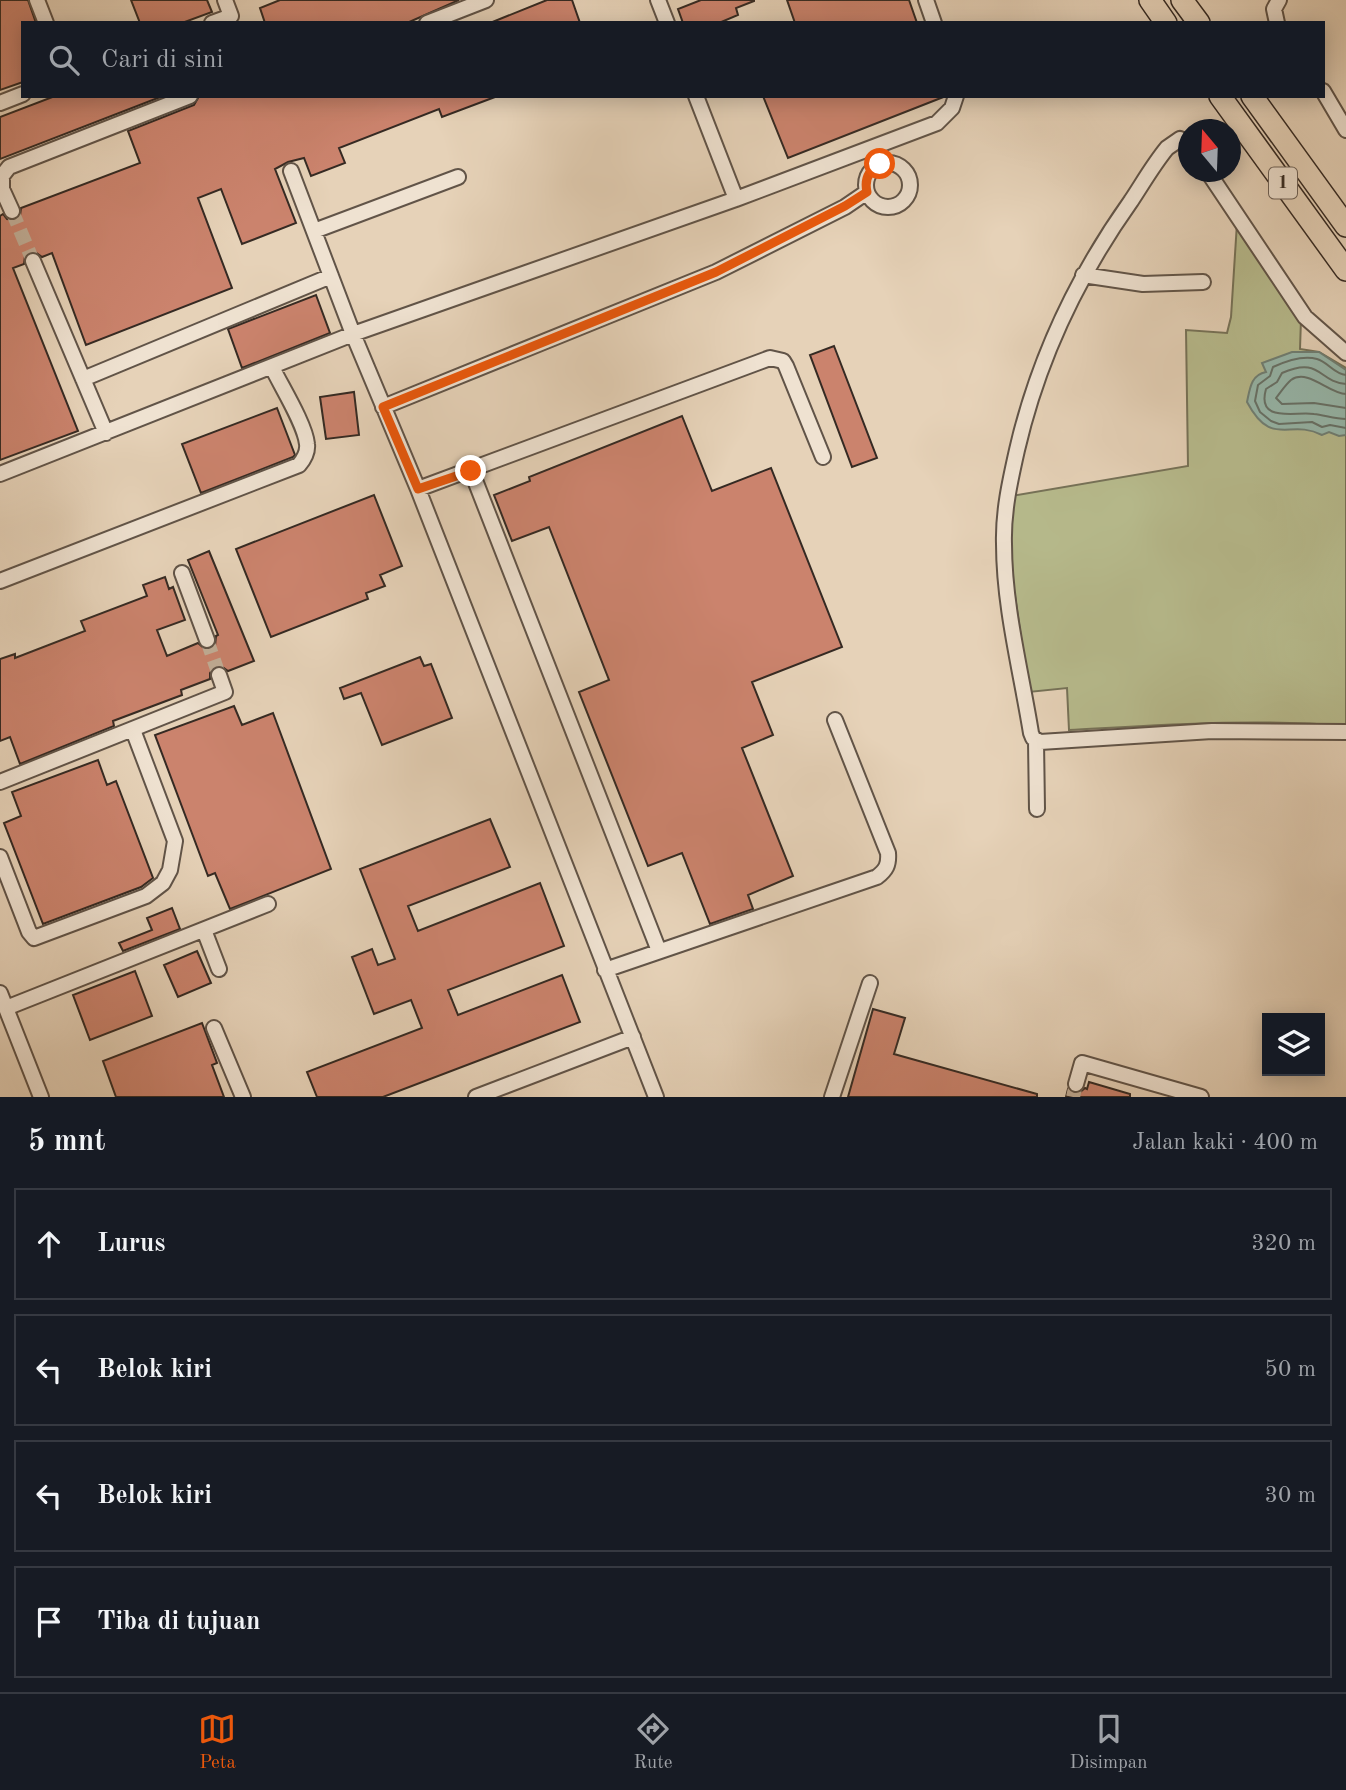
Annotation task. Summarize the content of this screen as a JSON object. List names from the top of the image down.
{
  "streets": {
    "highway": ["1"]
  },
  "north": "top",
  "page": {
    "search": "Cari di sini",
    "heading": ["5 mnt", "Jalan kaki · 400 m"],
    "list": [
      ["Lurus", "320 m"],
      ["Belok kiri", "50 m"],
      ["Belok kiri", "30 m"],
      "Tiba di tujuan"
    ],
    "nav": ["Peta", "Rute", "Disimpan"]
  }
}
